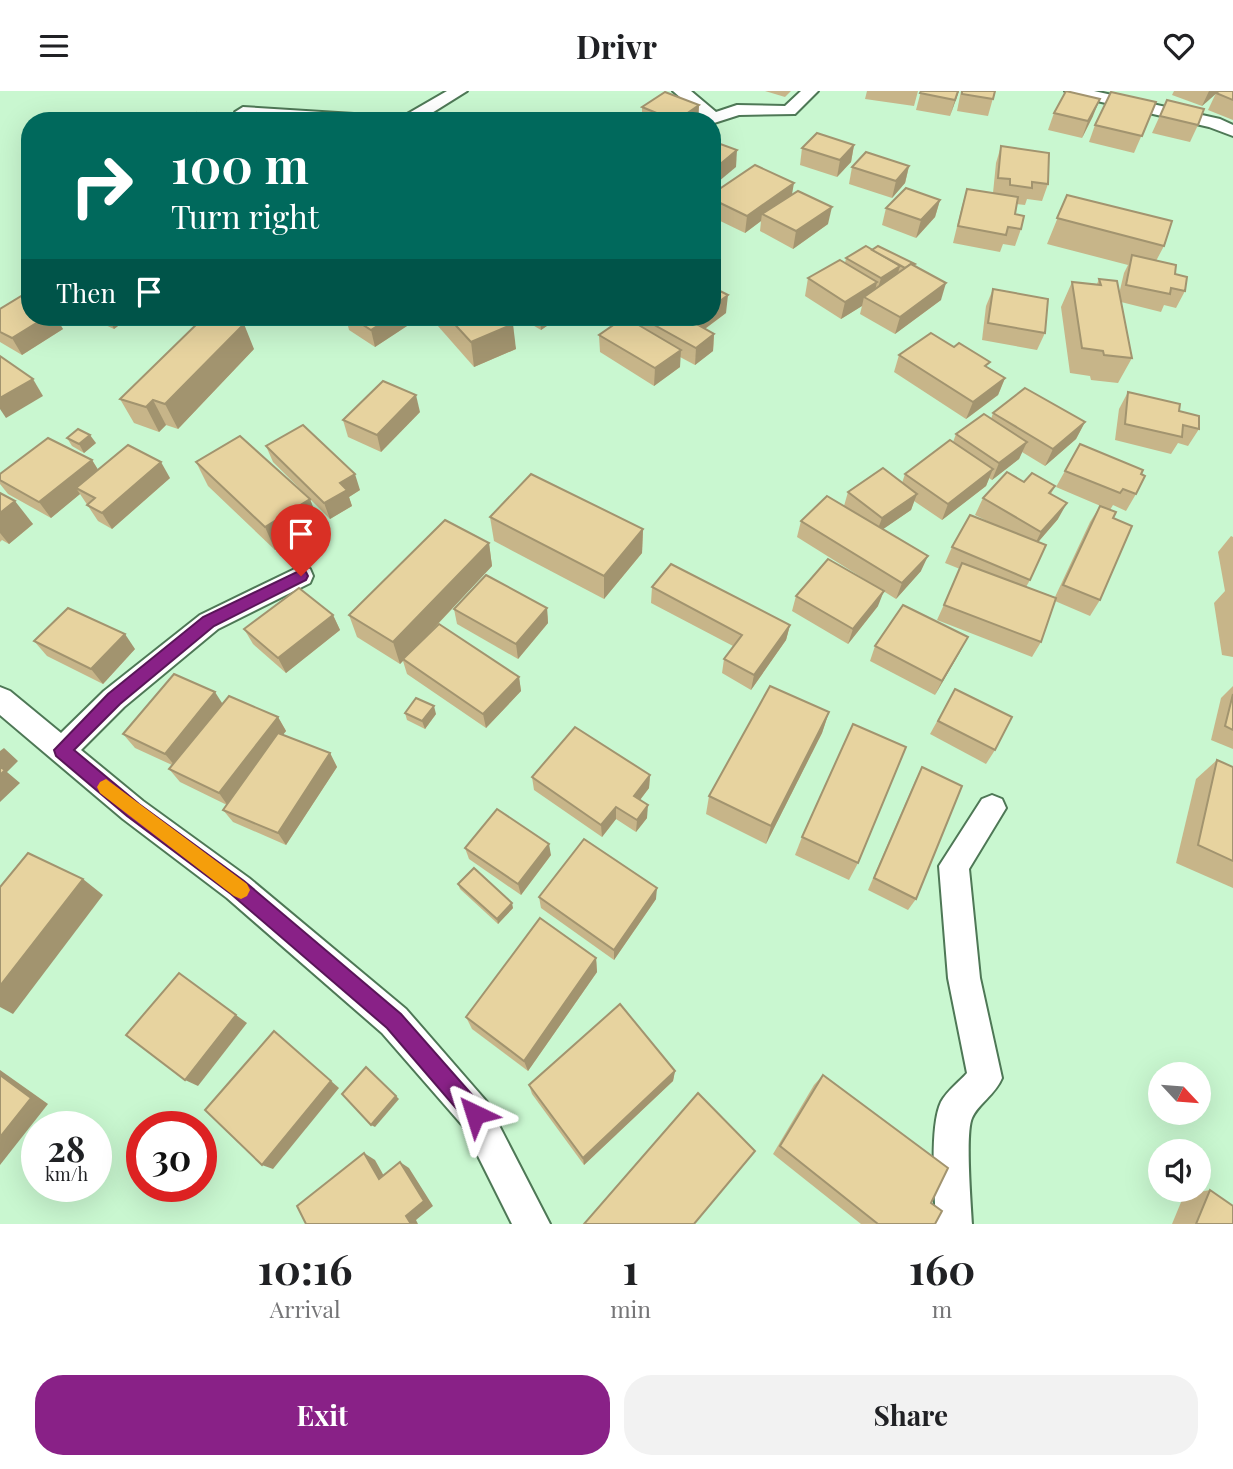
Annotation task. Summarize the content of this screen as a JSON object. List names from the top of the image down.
{
  "north": "bottom right",
  "page": {
    "header": "Drivr",
    "turn": ["100 m", "Turn right"],
    "then": "Then",
    "speed": "28 km/h",
    "limit": "30",
    "eta": [
      "10:16",
      "Arrival",
      "1",
      "min",
      "160",
      "m"
    ],
    "buttons": ["Exit", "Share"]
  }
}
